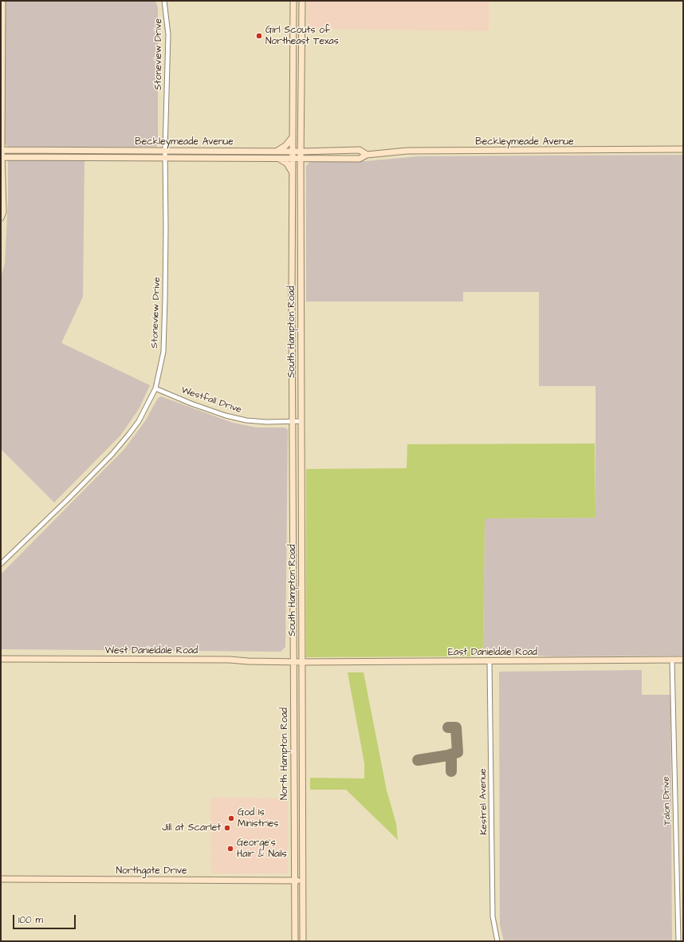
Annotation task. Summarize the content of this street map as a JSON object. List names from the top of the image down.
{
  "streets": {
    "main road": [
      "Beckleymeade Avenue",
      "South Hampton Road",
      "West Danieldale Road",
      "East Danieldale Road",
      "North Hampton Road",
      "Northgate Drive"
    ],
    "street": [
      "Stoneview Drive",
      "Westfall Drive",
      "Talon Drive",
      "Kestrel Avenue"
    ]
  },
  "crossings": [
    ["Stoneview Drive", "Beckleymeade Avenue"],
    ["Stoneview Drive", "Westfall Drive"],
    ["Beckleymeade Avenue", "South Hampton Road"],
    ["South Hampton Road", "Westfall Drive"],
    ["South Hampton Road", "West Danieldale Road"],
    ["South Hampton Road", "East Danieldale Road"],
    ["South Hampton Road", "North Hampton Road"],
    ["West Danieldale Road", "East Danieldale Road"],
    ["West Danieldale Road", "North Hampton Road"],
    ["East Danieldale Road", "North Hampton Road"],
    ["East Danieldale Road", "Talon Drive"],
    ["East Danieldale Road", "Kestrel Avenue"],
    ["North Hampton Road", "Northgate Drive"]
  ],
  "places": [
    "Girl Scouts of Northeast Texas",
    "God Is Ministries",
    "Jill at Scarlet",
    "George's Hair & Nails"
  ],
  "scale_bar": "100 m"
}
